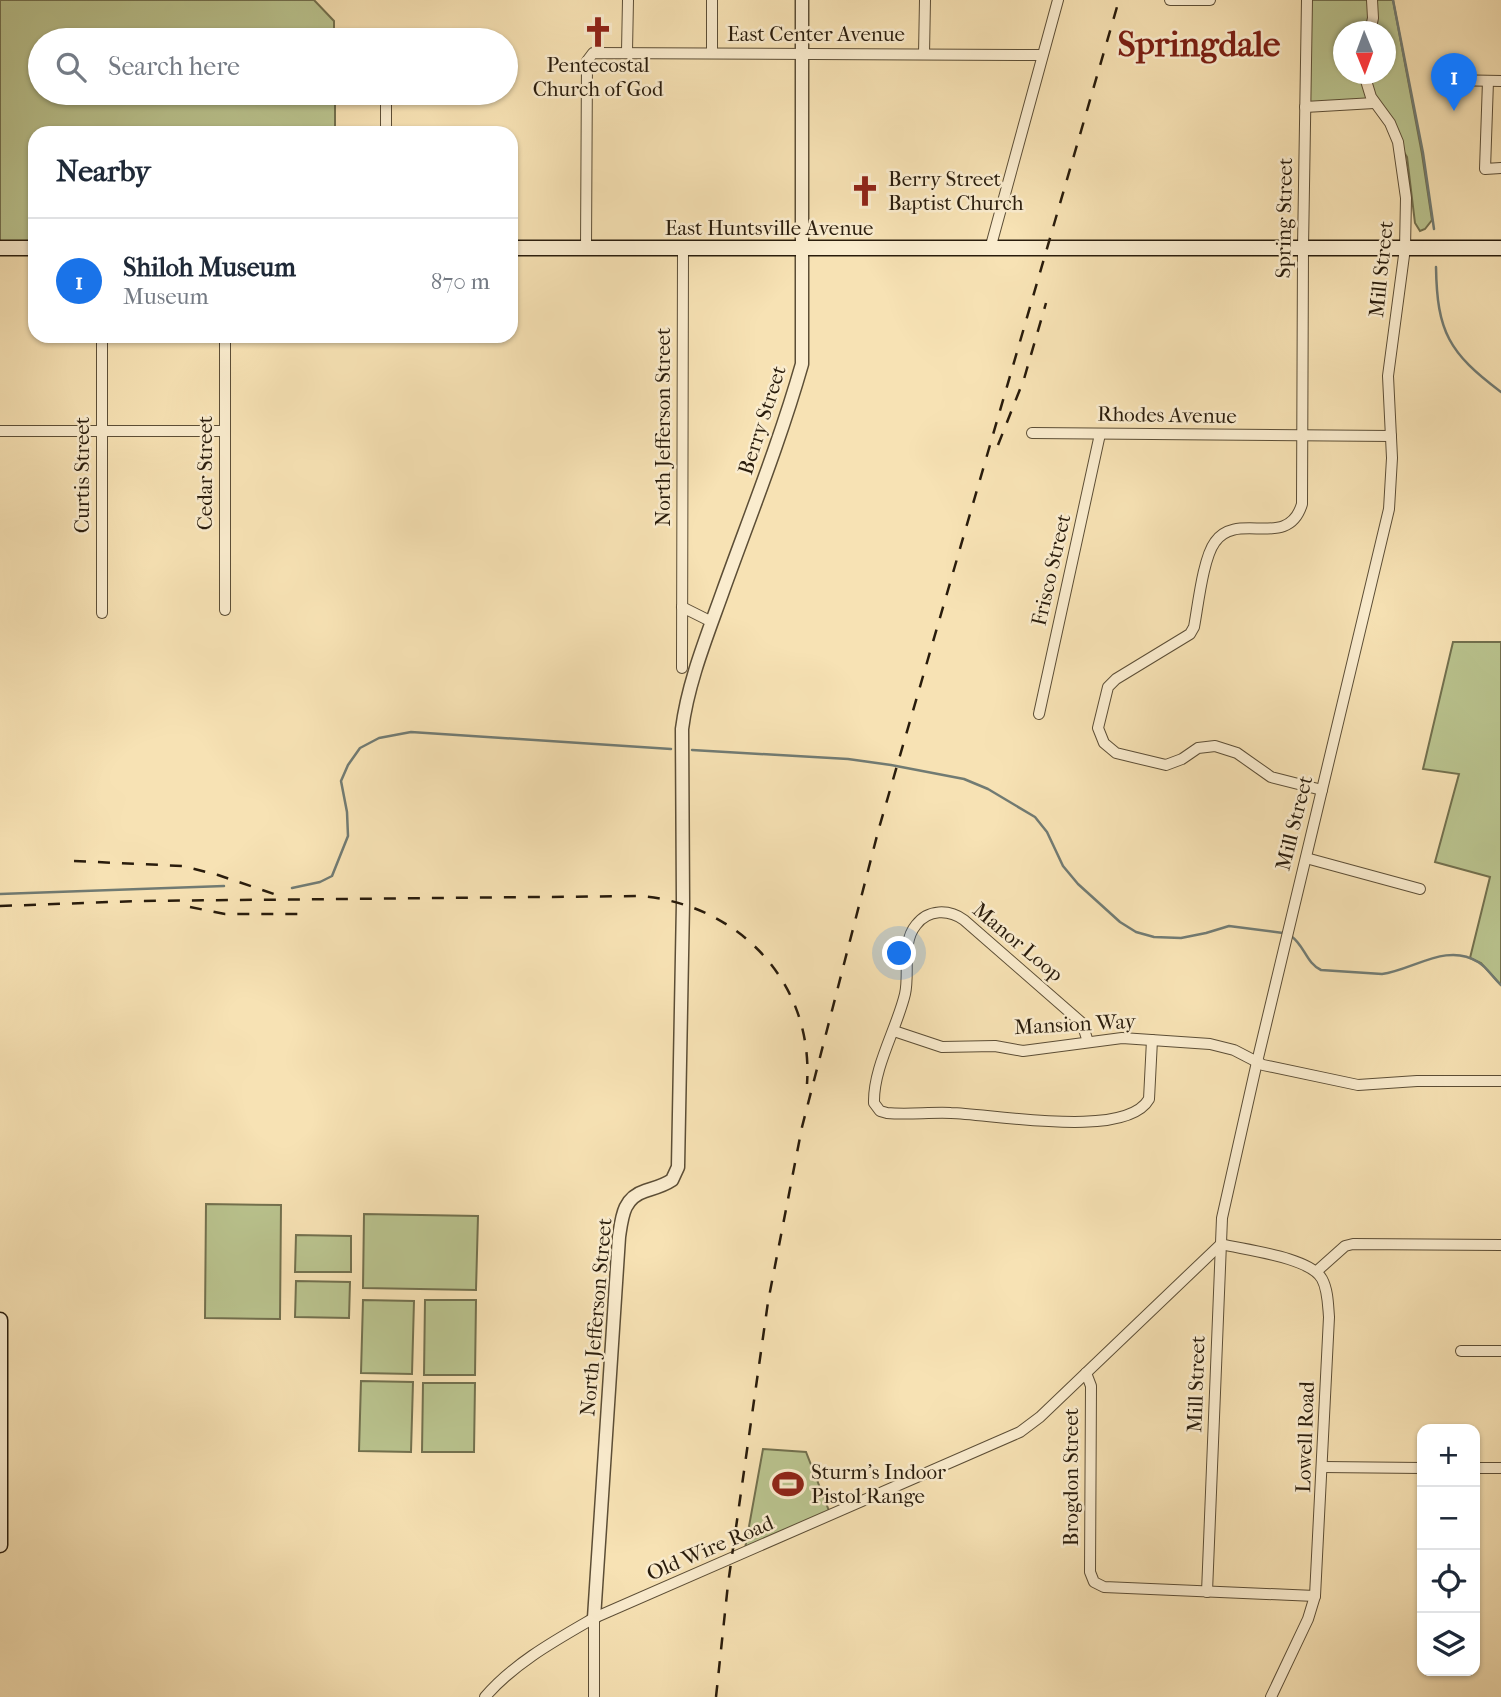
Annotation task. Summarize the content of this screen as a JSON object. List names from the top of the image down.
{
  "streets": {
    "main road": ["East Huntsville Avenue"],
    "street": [
      "East Center Avenue",
      "Spring Street",
      "Mill Street",
      "Rhodes Avenue",
      "Berry Street",
      "North Jefferson Street",
      "Cedar Street",
      "Curtis Street",
      "Frisco Street",
      "Manor Loop",
      "Mansion Way",
      "Lowell Road",
      "Brogdon Street",
      "Old Wire Road"
    ]
  },
  "crossings": [
    ["East Center Avenue", "East Huntsville Avenue"],
    ["East Center Avenue", "Berry Street"],
    ["Spring Street", "East Huntsville Avenue"],
    ["Spring Street", "Rhodes Avenue"],
    ["East Huntsville Avenue", "Mill Street"],
    ["East Huntsville Avenue", "Berry Street"],
    ["East Huntsville Avenue", "North Jefferson Street"],
    ["Mill Street", "Rhodes Avenue"],
    ["Mill Street", "Mansion Way"],
    ["Mill Street", "Brogdon Street"],
    ["Mill Street", "Old Wire Road"],
    ["Rhodes Avenue", "Frisco Street"],
    ["Berry Street", "North Jefferson Street"],
    ["North Jefferson Street", "Old Wire Road"],
    ["Manor Loop", "Mansion Way"],
    ["Brogdon Street", "Old Wire Road"]
  ],
  "districts": ["Springdale"],
  "places": {
    "church": ["Pentecostal Church of God", "Berry Street Baptist Church"],
    "sports": ["Sturm's Indoor Pistol Range"]
  },
  "north": "bottom",
  "page": {
    "search": "Search here",
    "pins": "1",
    "heading": "Nearby",
    "list": [
      {
        "mark": "1",
        "name": "Shiloh Museum",
        "note": "Museum",
        "value": "870 m"
      }
    ],
    "map_buttons": ["+", "−"]
  }
}
